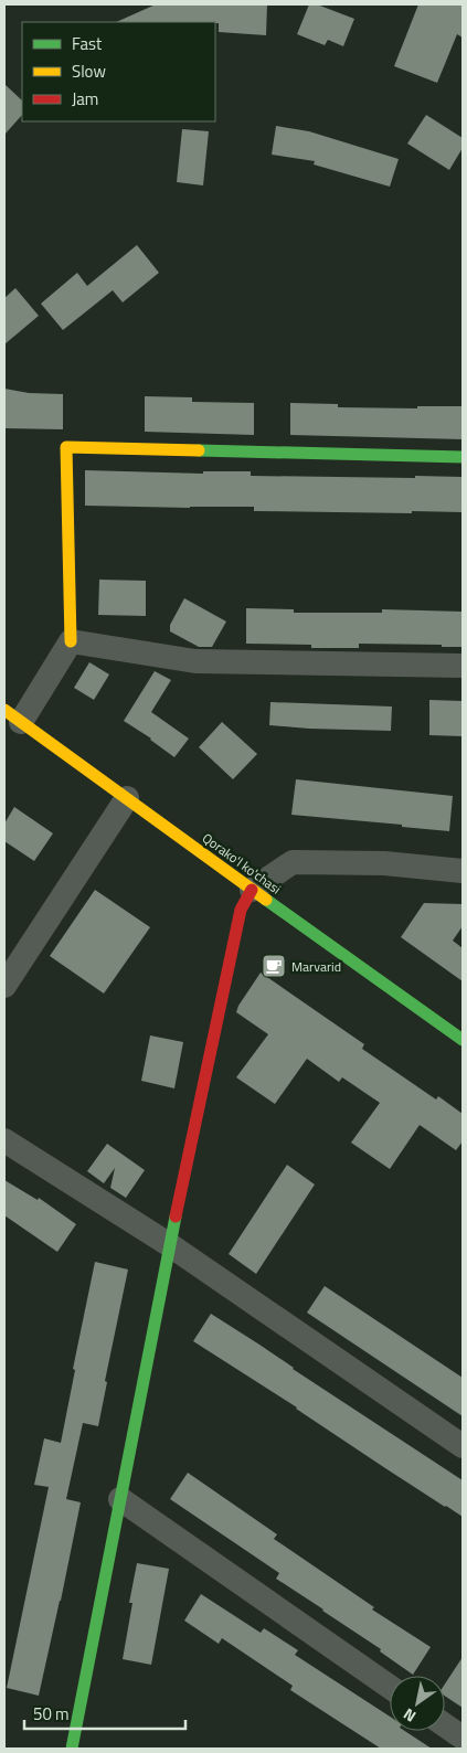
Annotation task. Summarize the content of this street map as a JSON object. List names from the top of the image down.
{
  "streets": {
    "street": ["Qorako'l ko'chasi"]
  },
  "places": {
    "cafe": ["Marvarid"]
  },
  "legend": ["Fast", "Slow", "Jam"],
  "scale_bar": "50 m",
  "north": "bottom left"
}
